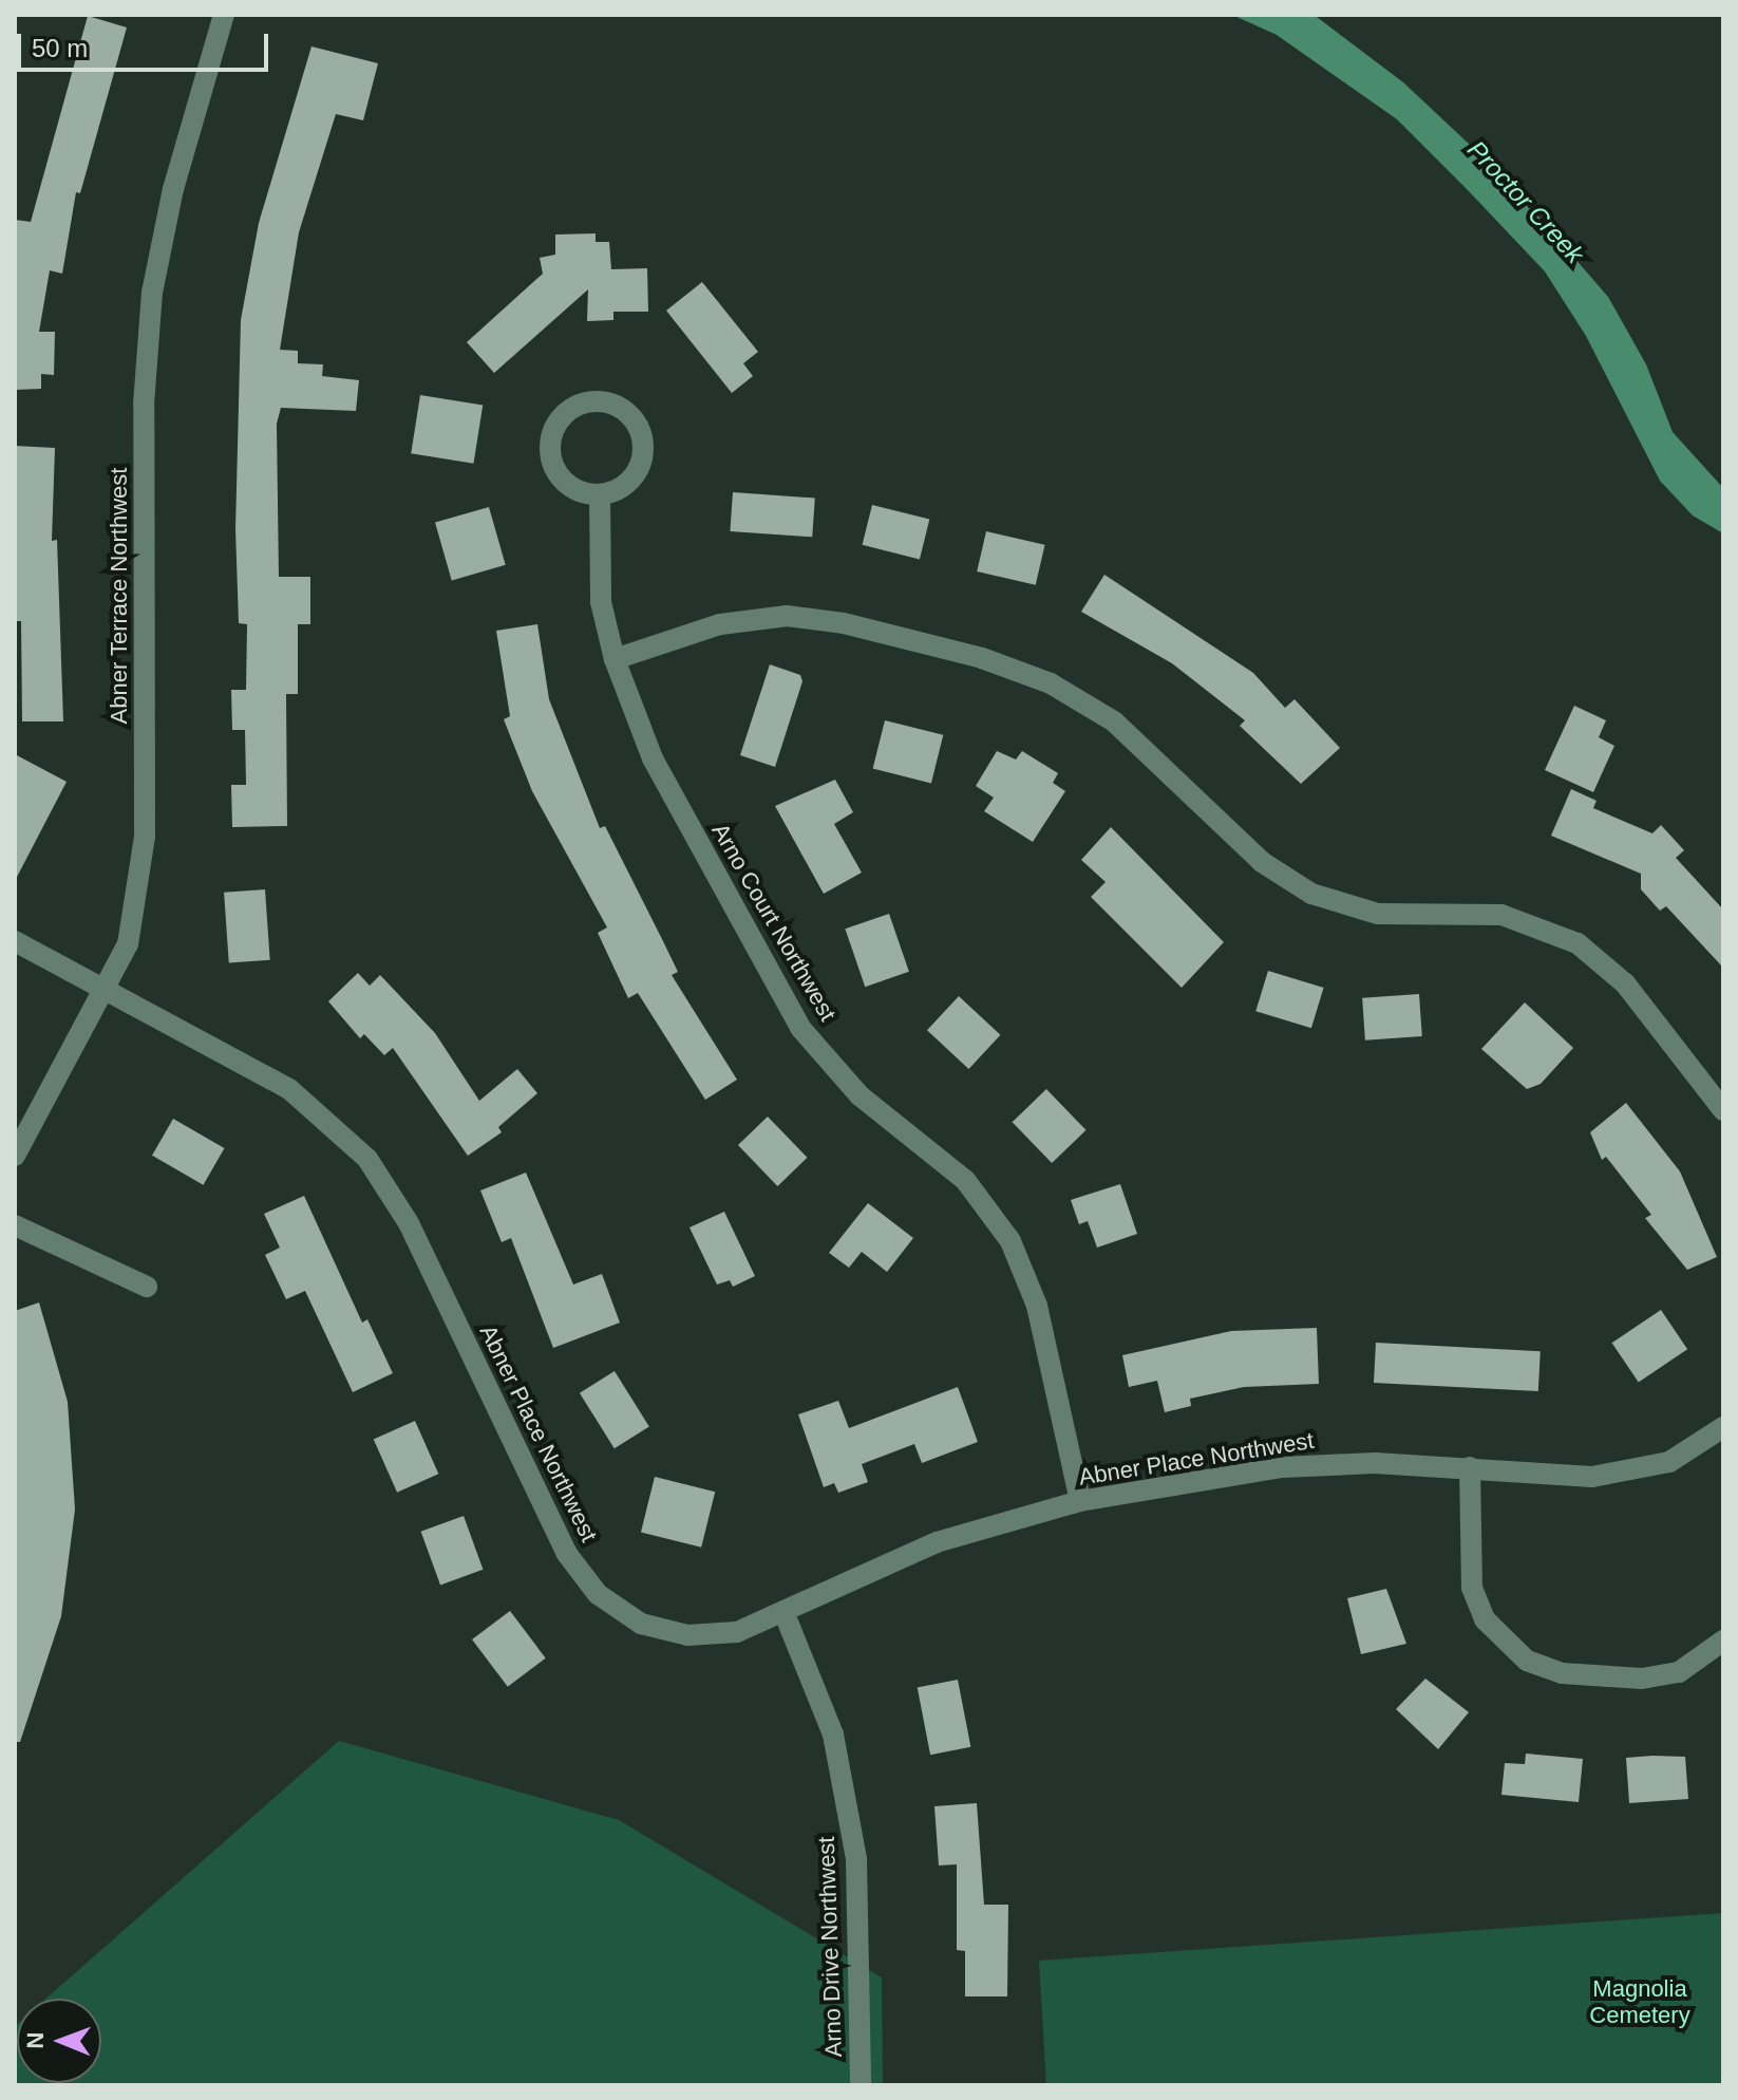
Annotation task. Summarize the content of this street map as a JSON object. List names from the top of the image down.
{
  "streets": {
    "street": [
      "Abner Terrace Northwest",
      "Arno Court Northwest",
      "Abner Place Northwest",
      "Arno Drive Northwest"
    ]
  },
  "crossings": [
    ["Abner Terrace Northwest", "Abner Place Northwest"],
    ["Arno Court Northwest", "Abner Place Northwest"],
    ["Abner Place Northwest", "Arno Drive Northwest"]
  ],
  "water": ["Proctor Creek"],
  "parks": ["Magnolia Cemetery"],
  "scale_bar": "50 m",
  "north": "left"
}
